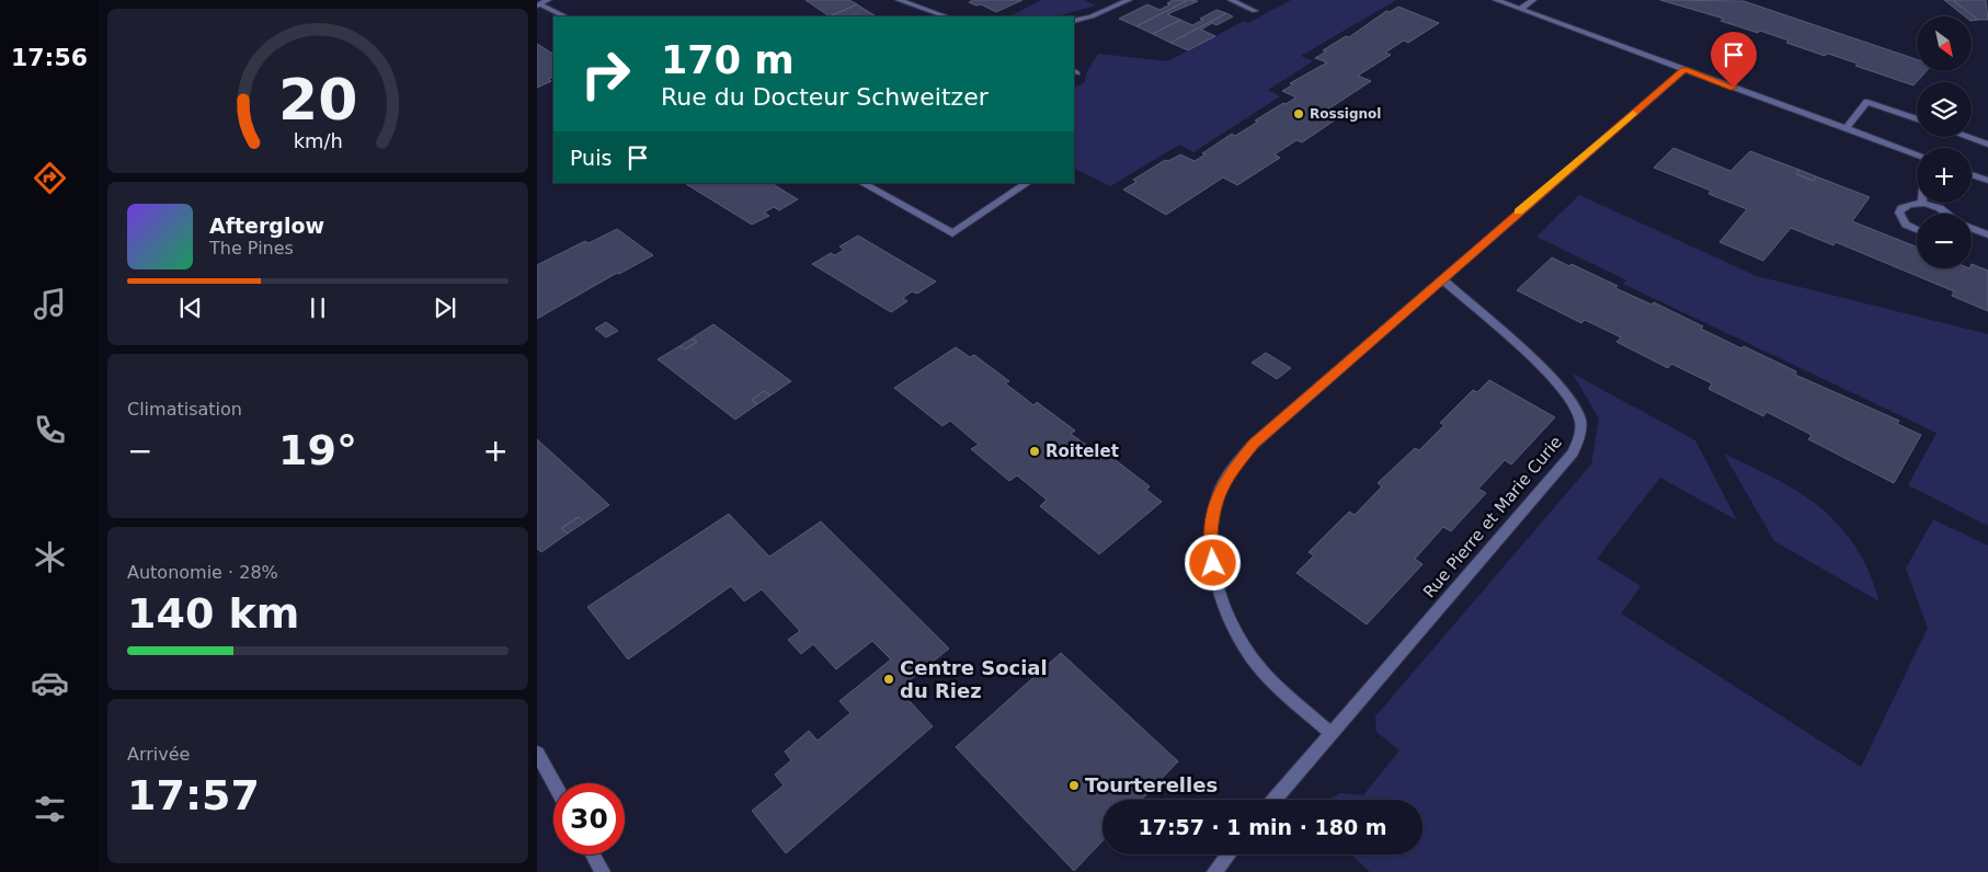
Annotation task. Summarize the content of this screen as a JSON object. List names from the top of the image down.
{
  "streets": {
    "street": ["Rue Pierre et Marie Curie"]
  },
  "places": [
    "Rossignol",
    "Roitelet",
    "Centre Social du Riez",
    "Tourterelles"
  ],
  "north": "bottom right",
  "page": {
    "tabs": "17:56",
    "map_buttons": ["+", "−"],
    "turn": ["170 m", "Rue du Docteur Schweitzer"],
    "then": "Puis",
    "song": ["Afterglow", "The Pines"],
    "tile": [
      "Climatisation",
      ["Autonomie · 28%", "140 km"],
      ["Arrivée", "17:57"]
    ],
    "heat": ["−", "19°", "+"],
    "limit": "30",
    "trip": "17:57 · 1 min · 180 m",
    "gauge": ["20", "km/h"]
  }
}
